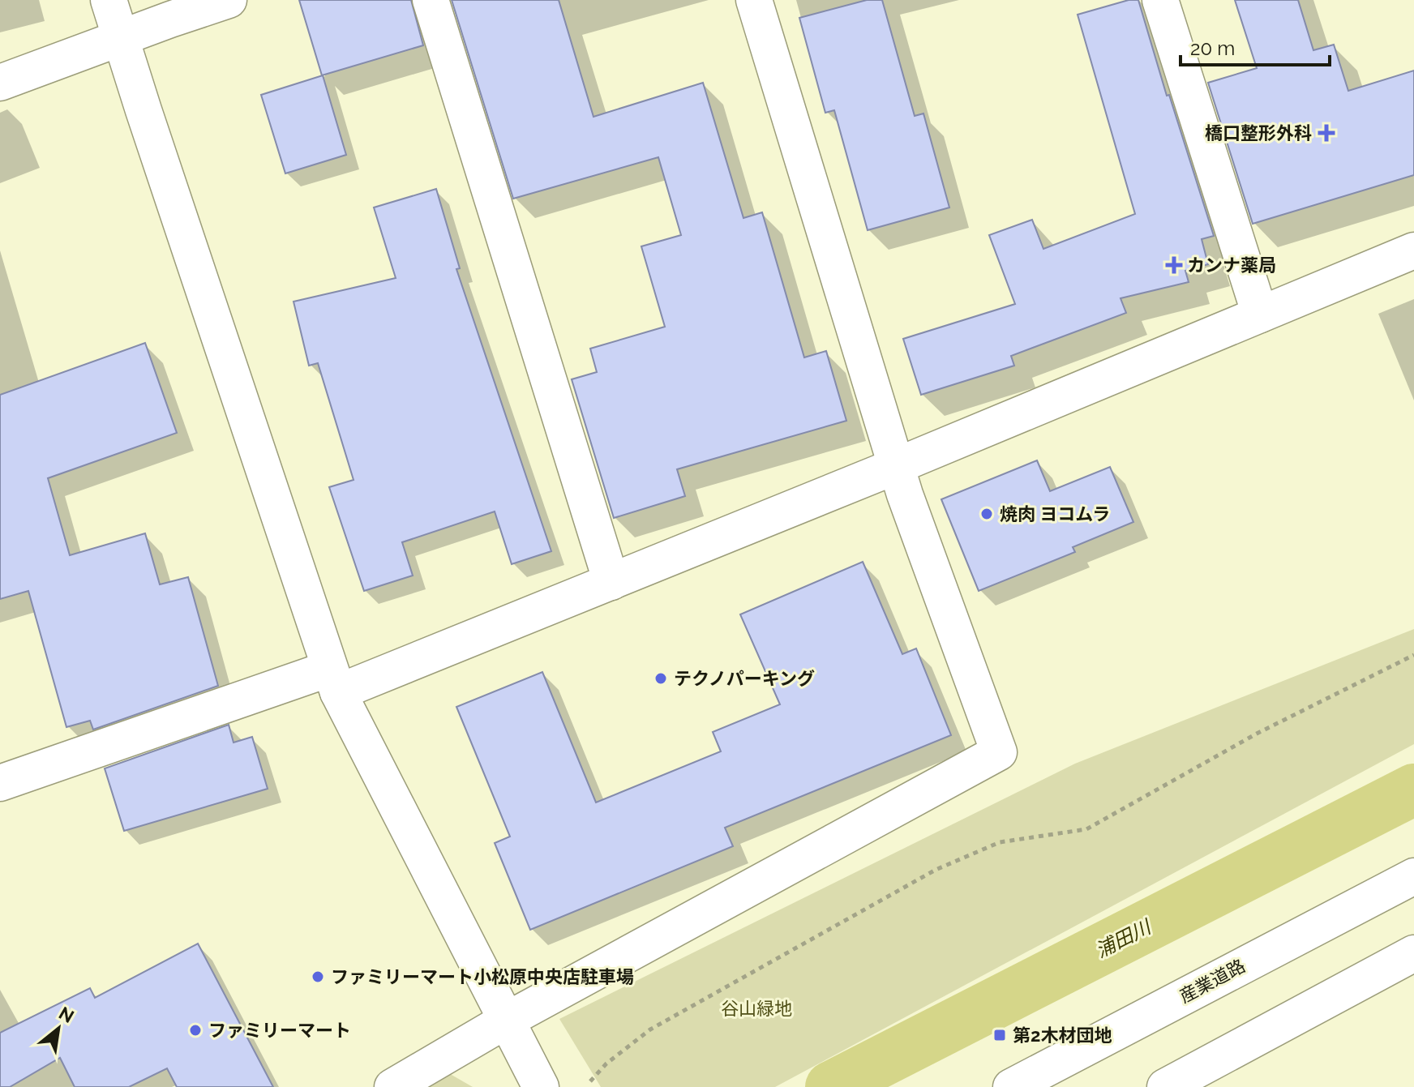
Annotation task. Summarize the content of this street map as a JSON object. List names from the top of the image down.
{
  "streets": {
    "street": ["産業道路"]
  },
  "water": ["浦田川"],
  "parks": ["谷山緑地"],
  "places": {
    "health": ["橋口整形外科", "カンナ薬局"],
    "other": [
      "焼肉 ヨコムラ",
      "テクノパーキング",
      "ファミリーマート小松原中央店駐車場",
      "ファミリーマート"
    ],
    "transit": ["第2木材団地"]
  },
  "scale_bar": "20 m",
  "north": "top right"
}
